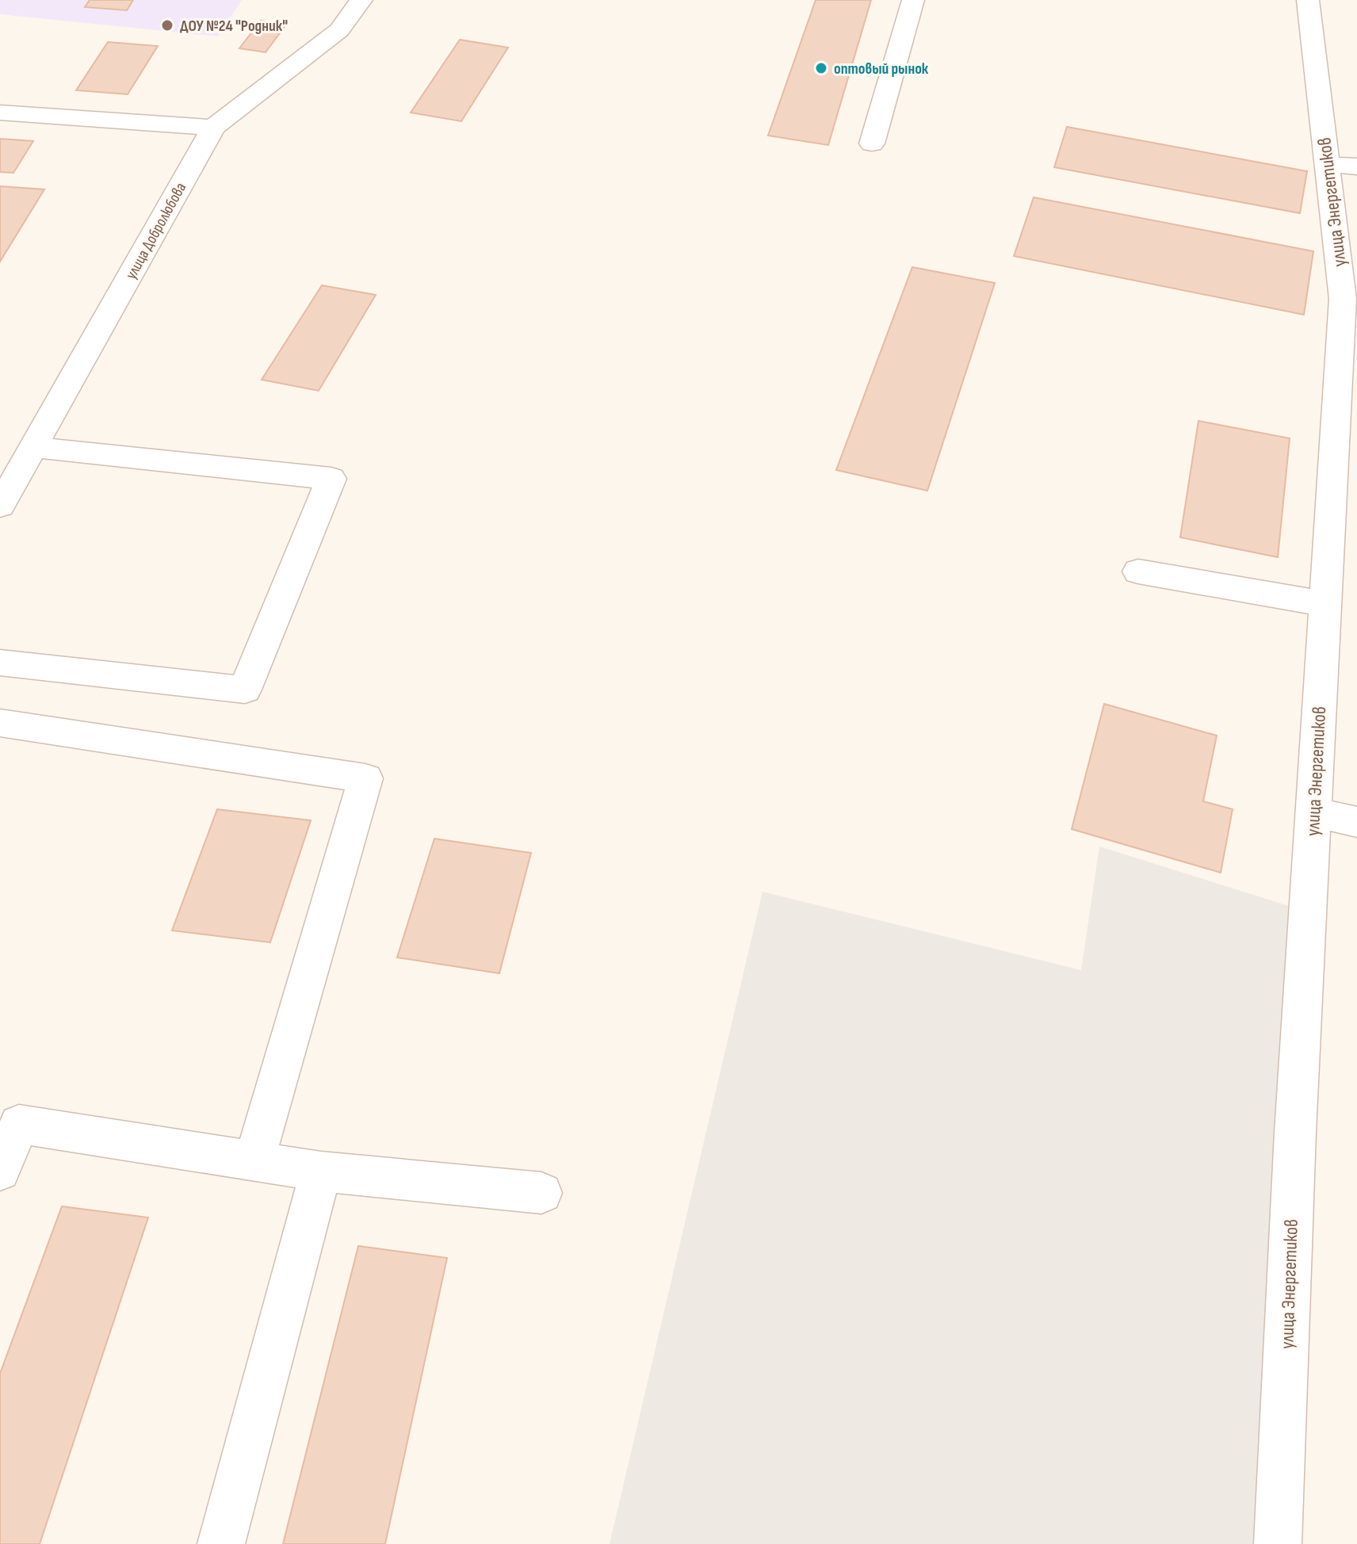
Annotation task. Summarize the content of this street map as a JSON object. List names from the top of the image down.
{
  "streets": {
    "street": ["улица Энергетиков", "улица Добролюбова"]
  },
  "places": ["ДОУ №24 \"Родник\"", "оптовый рынок"]
}
